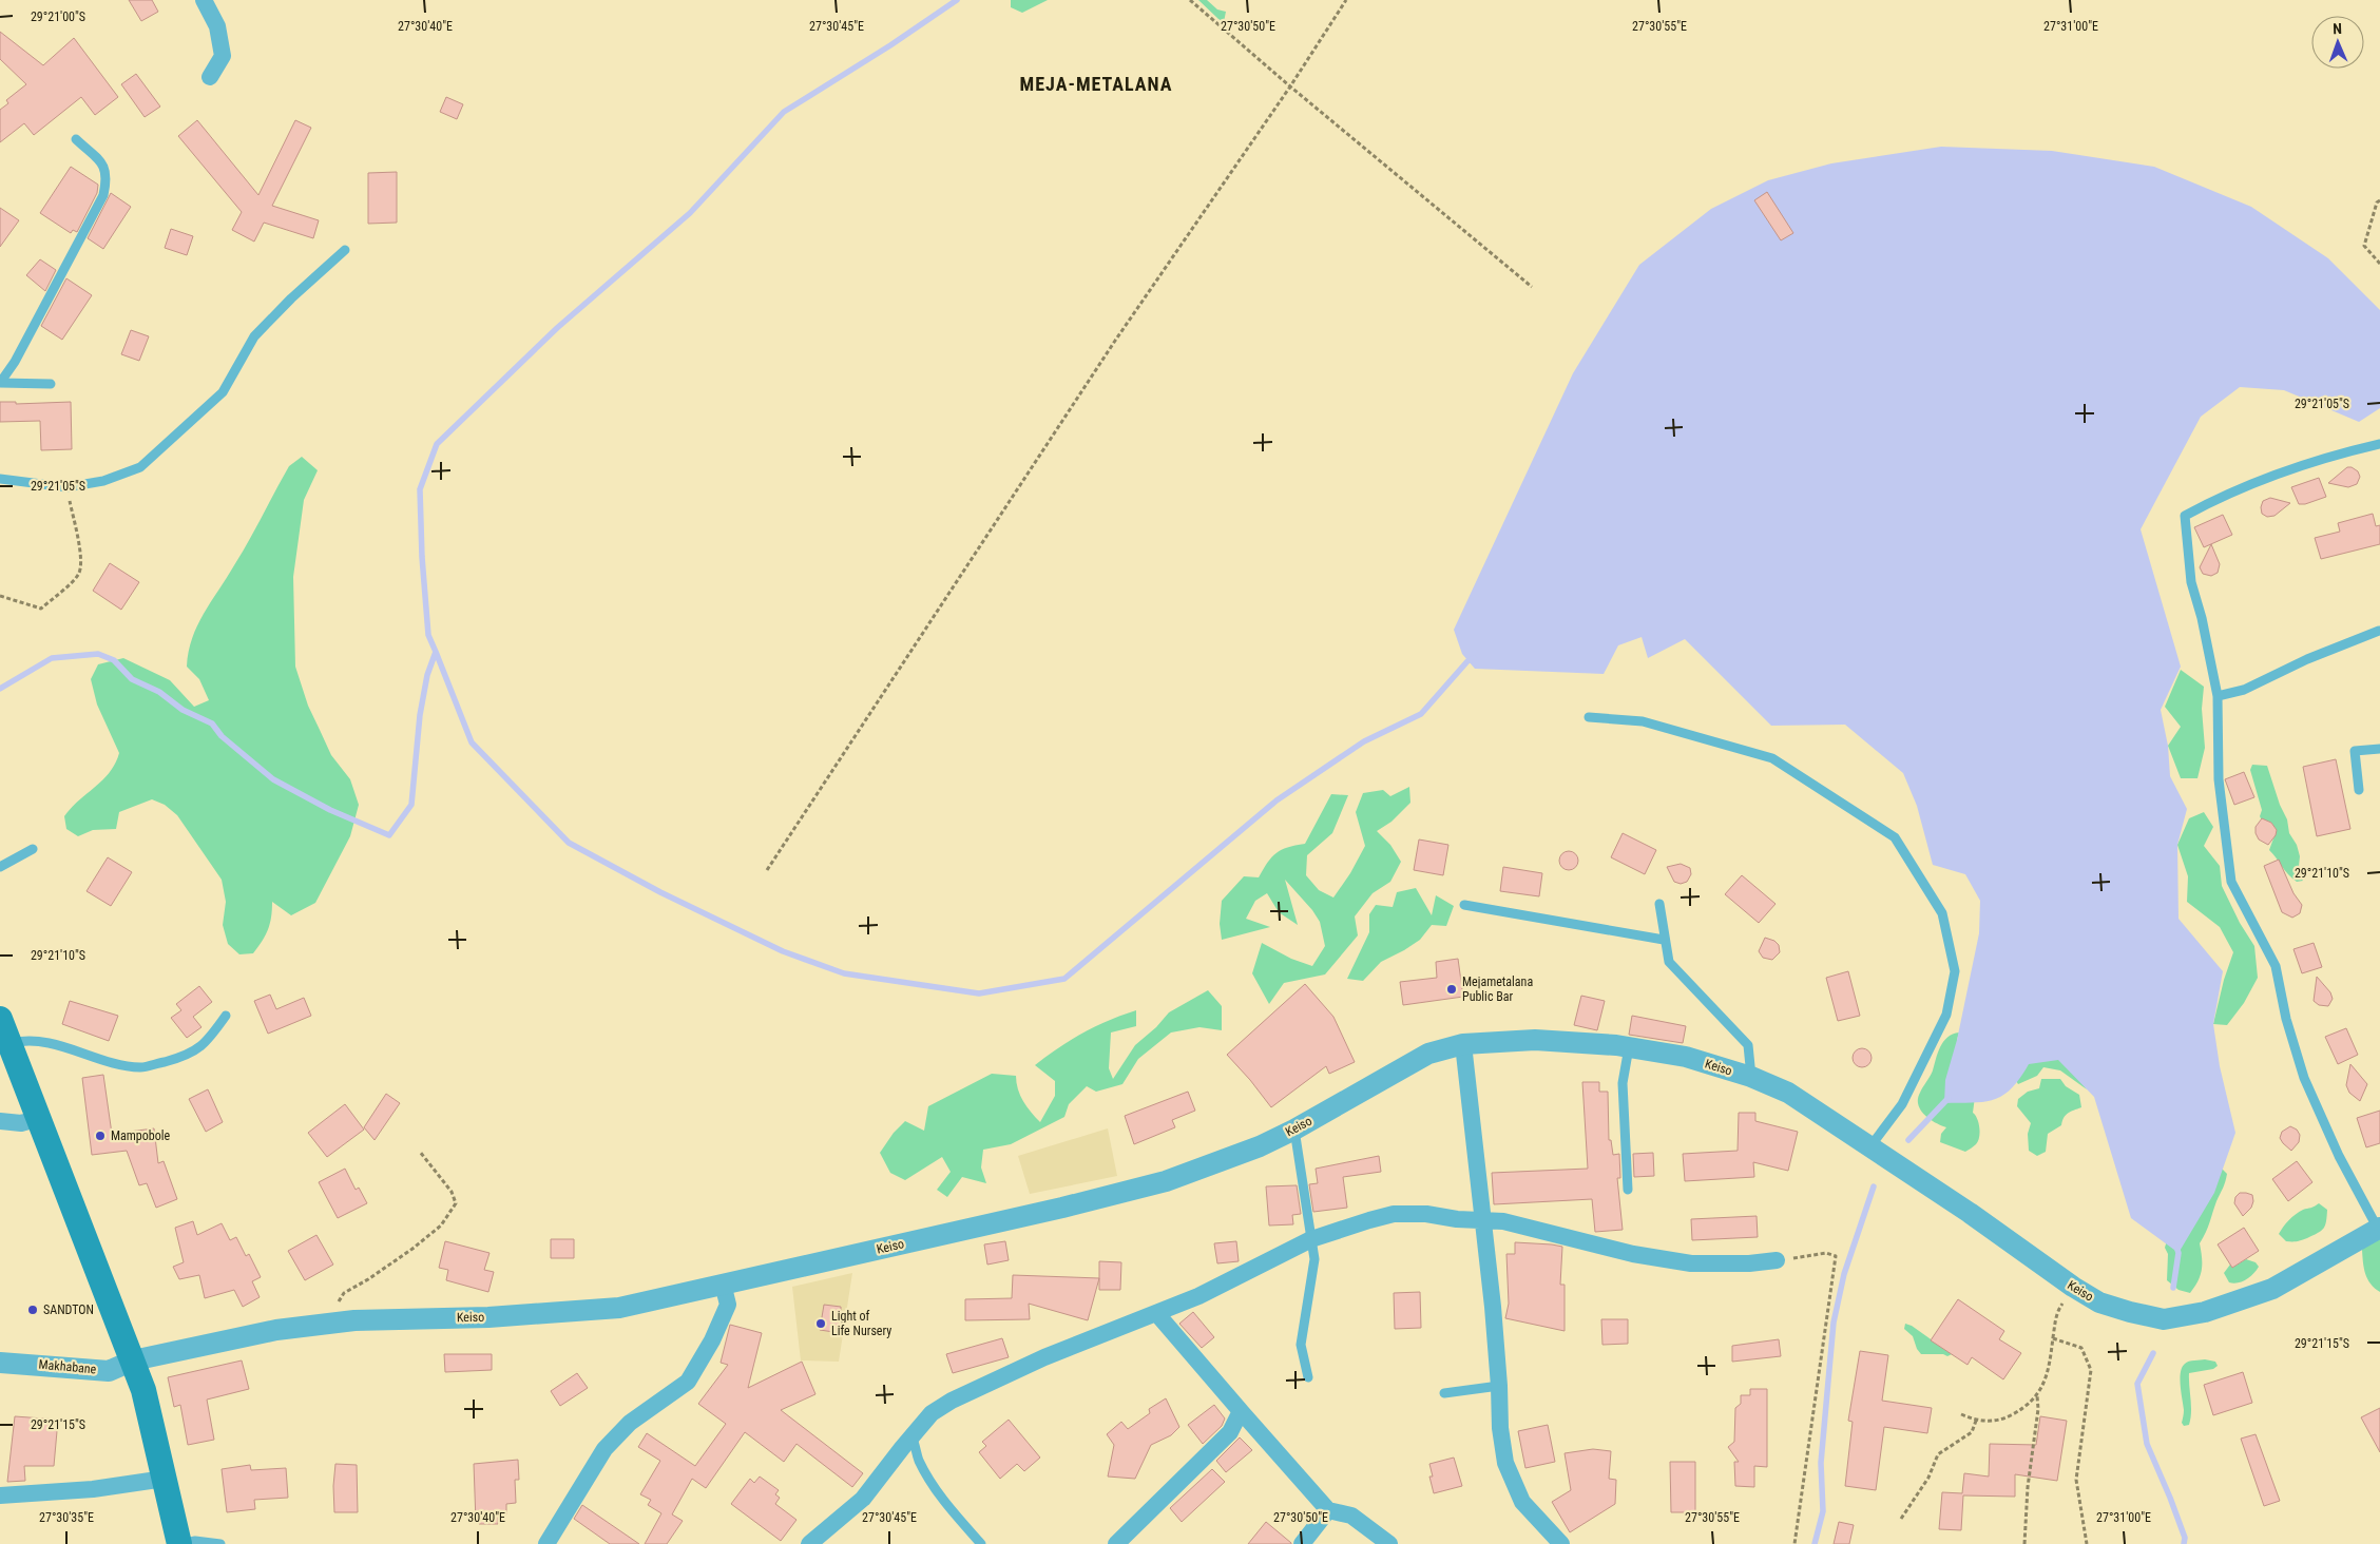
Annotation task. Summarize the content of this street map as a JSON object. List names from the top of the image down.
{
  "streets": {
    "street": ["Keiso", "Makhabane"]
  },
  "crossings": [
    ["Keiso", "Makhabane"]
  ],
  "districts": ["MEJA-METALANA"],
  "places": [
    "Mejametalana Public Bar",
    "Mampobole",
    "SANDTON",
    "Light of Life Nursery"
  ],
  "north": "top",
  "coordinates": [
    "29°21'00\"S",
    "27°30'40\"E",
    "27°30'45\"E",
    "27°30'50\"E",
    "27°30'55\"E",
    "27°31'00\"E",
    "29°21'05\"S",
    "29°21'10\"S",
    "29°21'15\"S",
    "27°30'35\"E"
  ]
}
